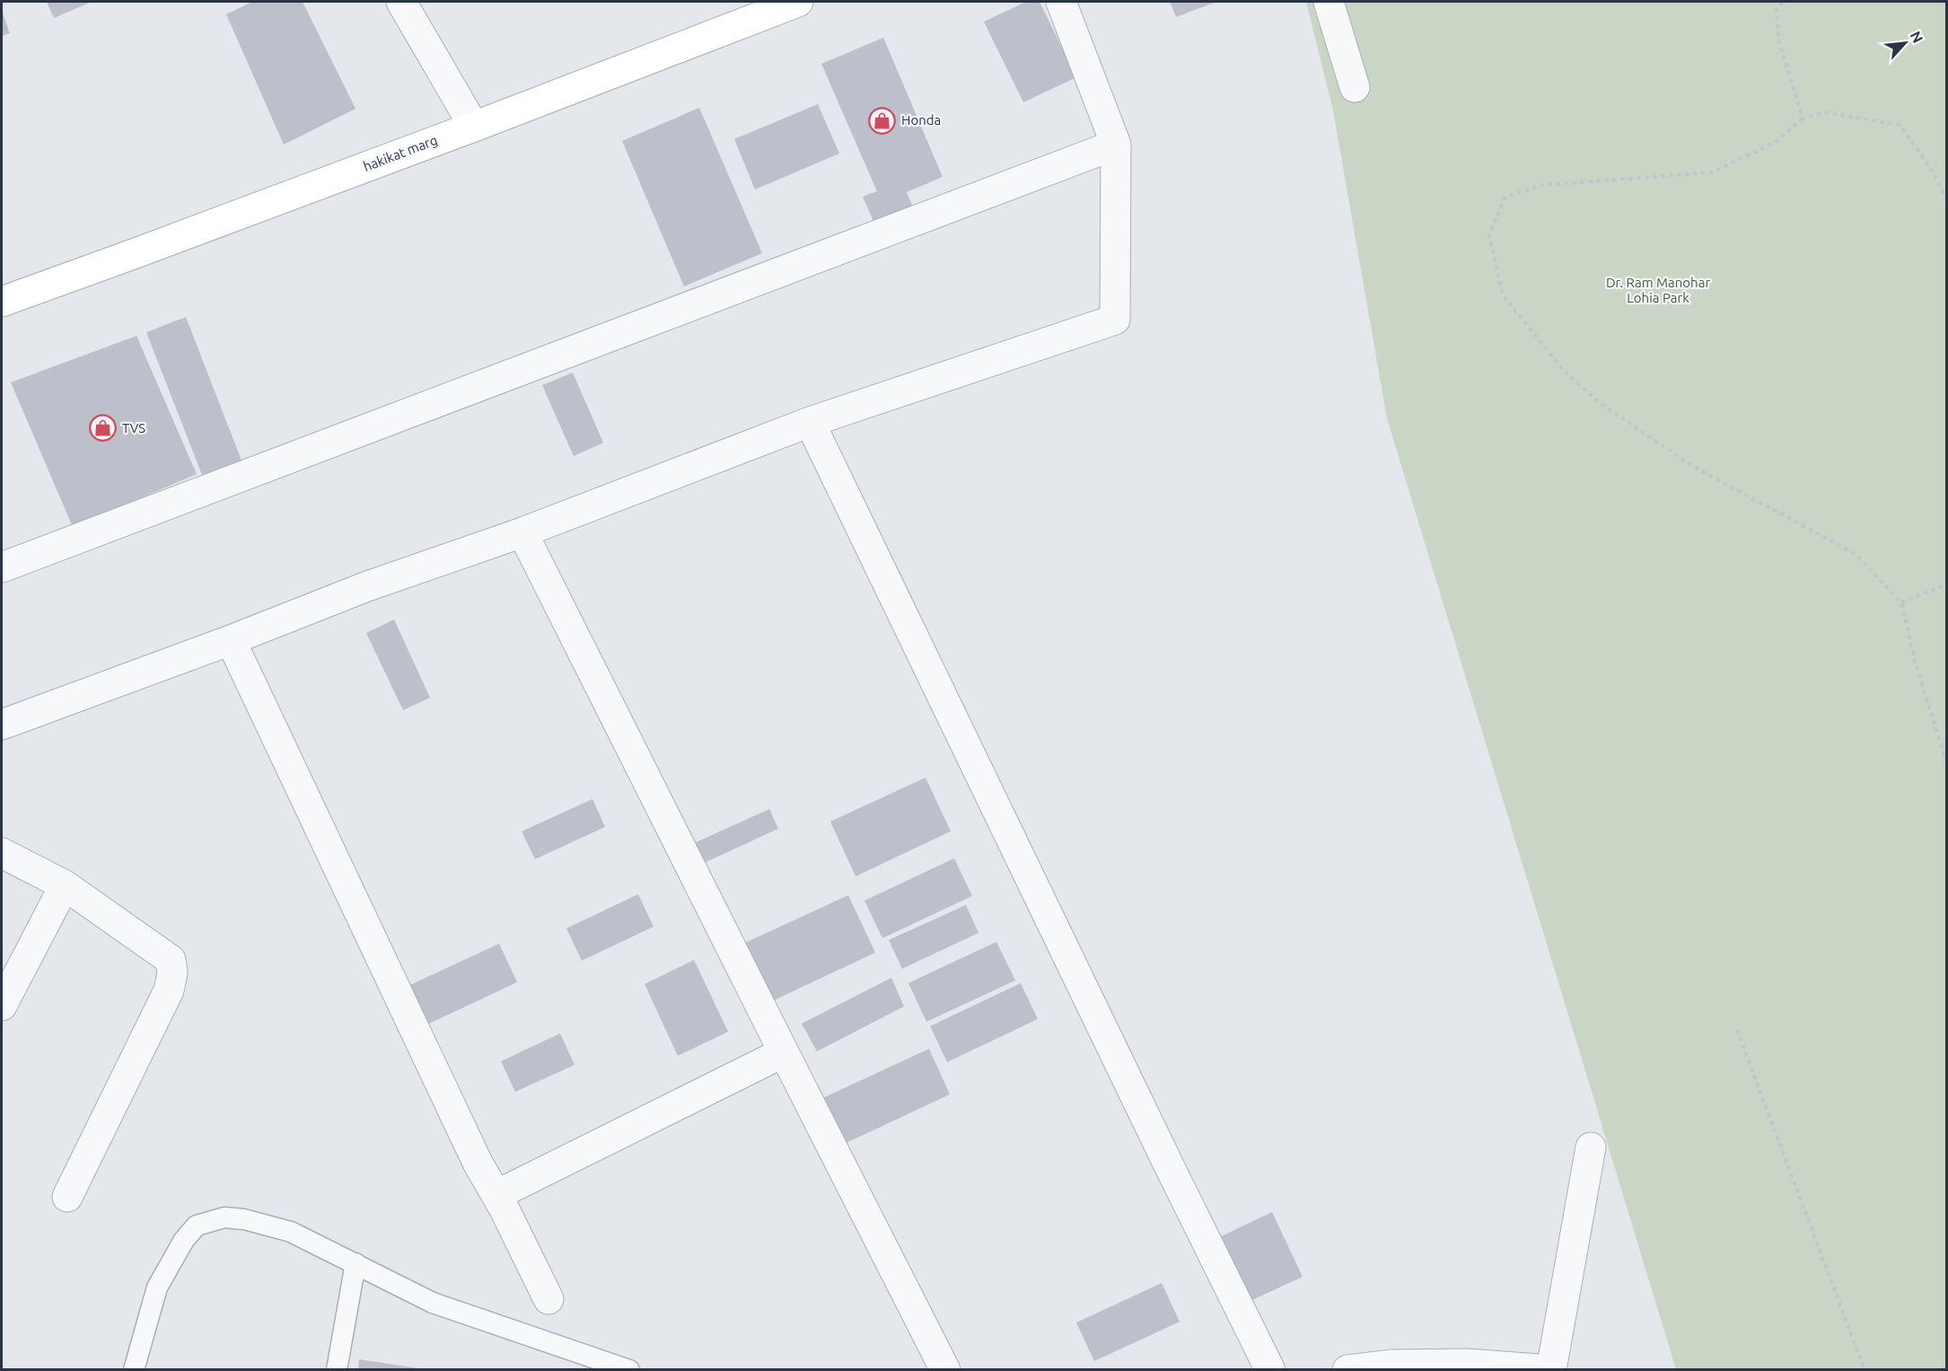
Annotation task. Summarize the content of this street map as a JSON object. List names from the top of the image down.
{
  "streets": {
    "street": ["hakikat marg"]
  },
  "parks": ["Dr. Ram Manohar Lohia Park"],
  "places": {
    "shop": ["Honda", "TVS"]
  },
  "north": "top right"
}
